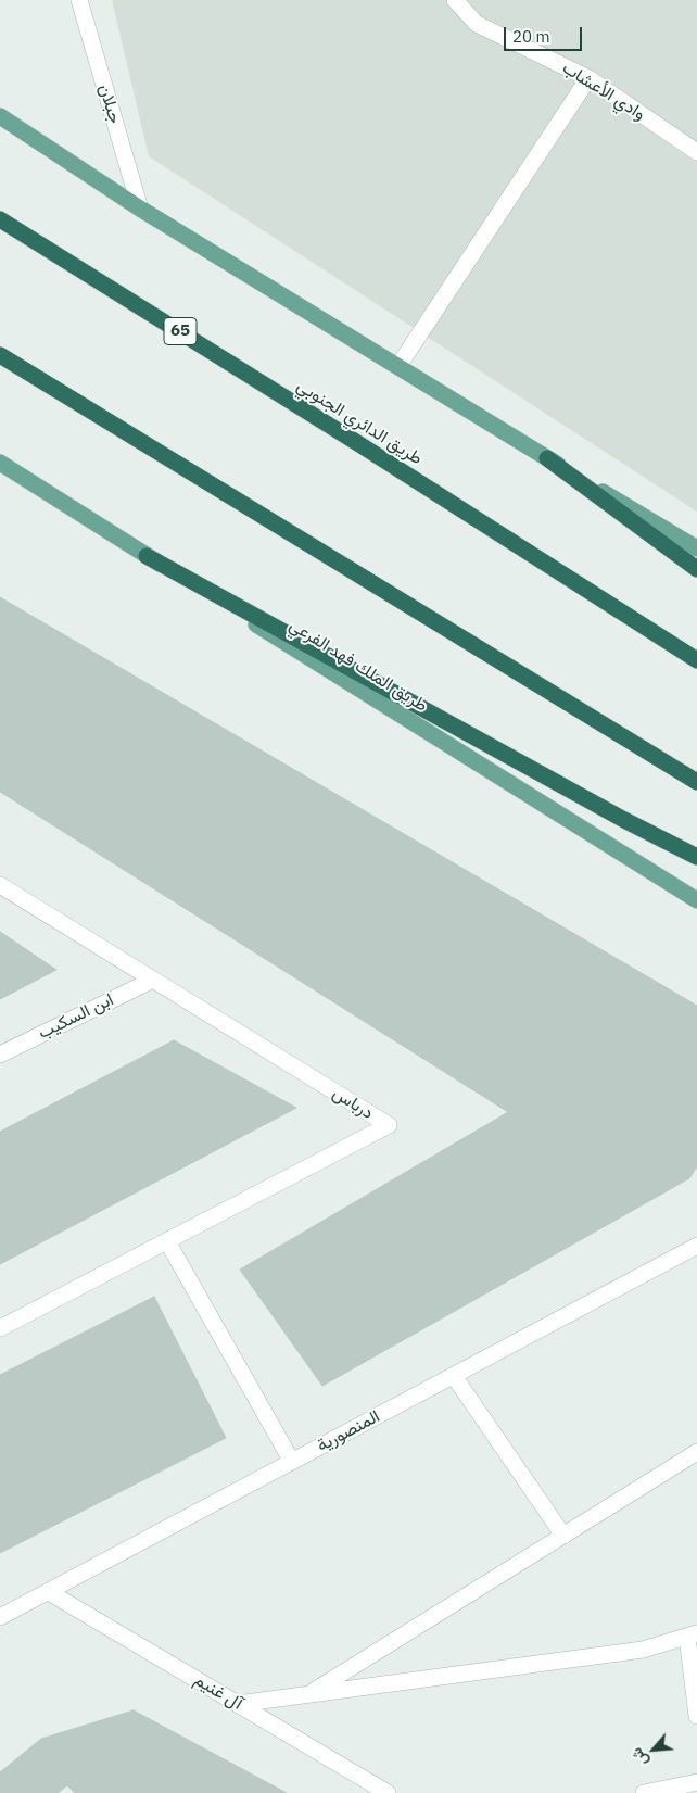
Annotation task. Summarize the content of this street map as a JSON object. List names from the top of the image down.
{
  "streets": {
    "highway": ["65", "طريق الدائري الجنوبي"],
    "main road": ["طريق الملك فهد الفرعي"],
    "street": [
      "وادي الأعشاب",
      "جبلان",
      "ابن السكيب",
      "درباس",
      "المنصورية",
      "آل غنيم"
    ]
  },
  "crossings": [
    ["ابن السكيب", "درباس"],
    ["المنصورية", "آل غنيم"]
  ],
  "scale_bar": "20 m",
  "north": "bottom left"
}
